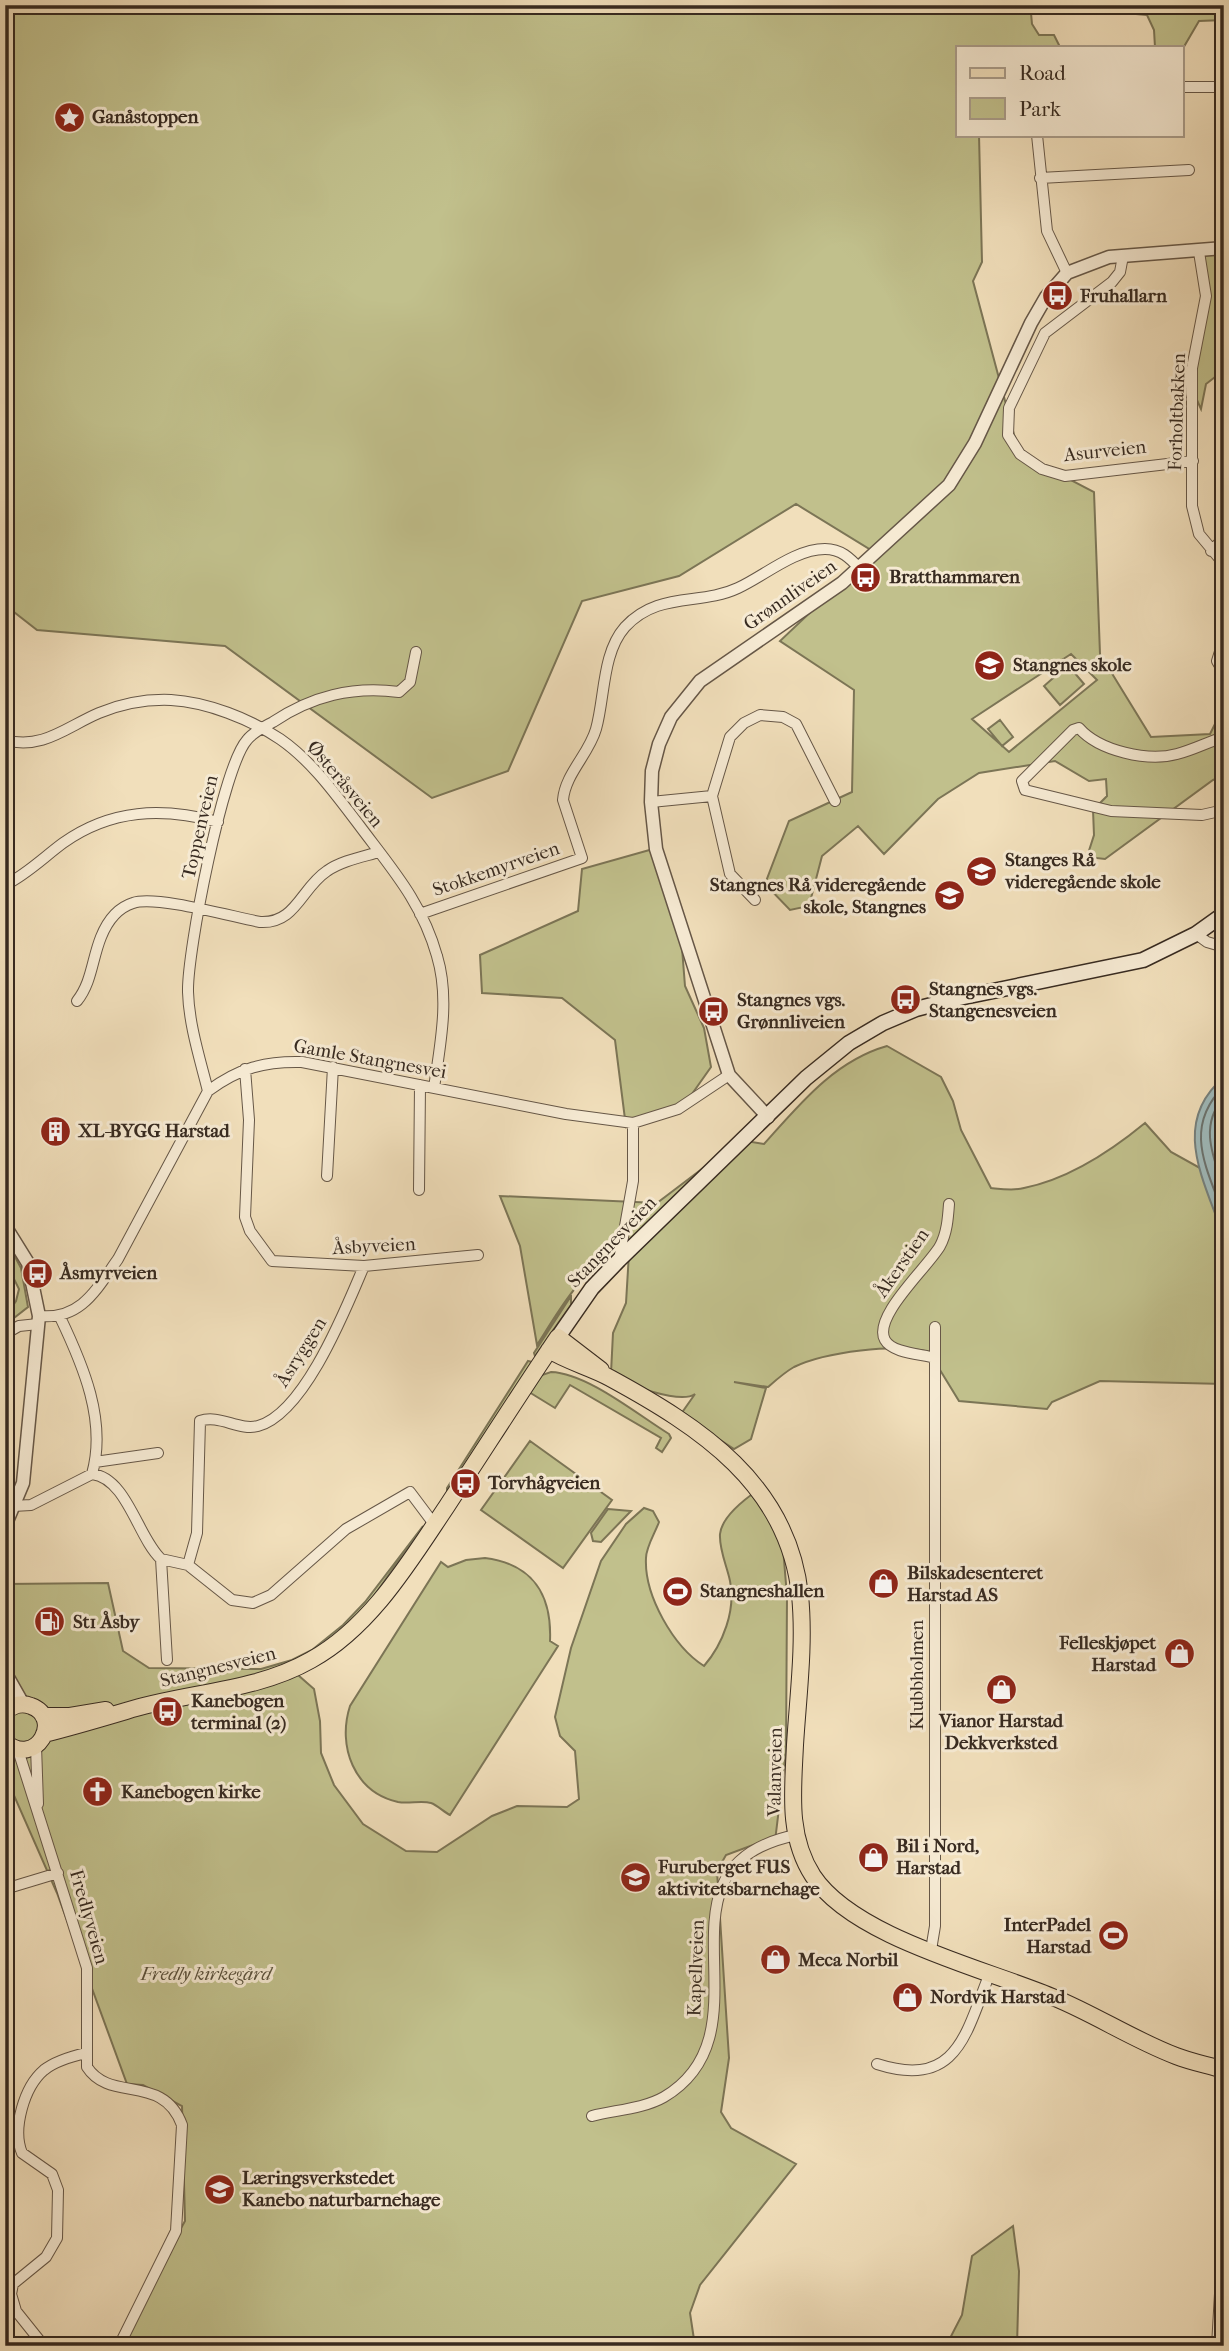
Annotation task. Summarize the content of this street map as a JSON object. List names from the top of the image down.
{
  "streets": {
    "main road": ["Stangnesveien", "Valanveien"],
    "street": [
      "Forholtbakken",
      "Asurveien",
      "Grønnliveien",
      "Østeråsveien",
      "Toppenveien",
      "Stokkemyrveien",
      "Gamle Stangnesvei",
      "Åsbyveien",
      "Åkerstien",
      "Åsryggen",
      "Klubbholmen",
      "Fredlyveien",
      "Kapellveien"
    ]
  },
  "crossings": [
    ["Forholtbakken", "Asurveien"],
    ["Forholtbakken", "Grønnliveien"],
    ["Asurveien", "Grønnliveien"],
    ["Grønnliveien", "Stokkemyrveien"],
    ["Grønnliveien", "Gamle Stangnesvei"],
    ["Grønnliveien", "Stangnesveien"],
    ["Østeråsveien", "Toppenveien"],
    ["Østeråsveien", "Stokkemyrveien"],
    ["Toppenveien", "Gamle Stangnesvei"],
    ["Stokkemyrveien", "Gamle Stangnesvei"],
    ["Gamle Stangnesvei", "Åsbyveien"],
    ["Stangnesveien", "Valanveien"],
    ["Stangnesveien", "Fredlyveien"],
    ["Åsbyveien", "Åsryggen"],
    ["Åkerstien", "Klubbholmen"],
    ["Klubbholmen", "Valanveien"],
    ["Valanveien", "Kapellveien"]
  ],
  "parks": ["Fredly kirkegård"],
  "places": {
    "place": ["Ganåstoppen"],
    "bus stop": [
      "Fruhallarn",
      "Bratthammaren",
      "Stangnes vgs. Stangenesveien",
      "Stangnes vgs. Grønnliveien",
      "Åsmyrveien",
      "Torvhågveien",
      "Kanebogen terminal (2)"
    ],
    "school or university": [
      "Stangnes skole",
      "Stanges Rå videregående skole",
      "Stangnes Rå videregående skole, Stangnes",
      "Furuberget FUS aktivitetsbarnehage",
      "Læringsverkstedet Kanebo naturbarnehage"
    ],
    "building": ["XL-BYGG Harstad"],
    "shop": [
      "Bilskadesenteret Harstad AS",
      "Felleskjøpet Harstad",
      "Vianor Harstad Dekkverksted",
      "Bil i Nord, Harstad",
      "Meca Norbil",
      "Nordvik Harstad"
    ],
    "sports": ["Stangneshallen", "InterPadel Harstad"],
    "fuel station": ["St1 Åsby"],
    "church": ["Kanebogen kirke"]
  },
  "legend": ["Road", "Park"]
}
